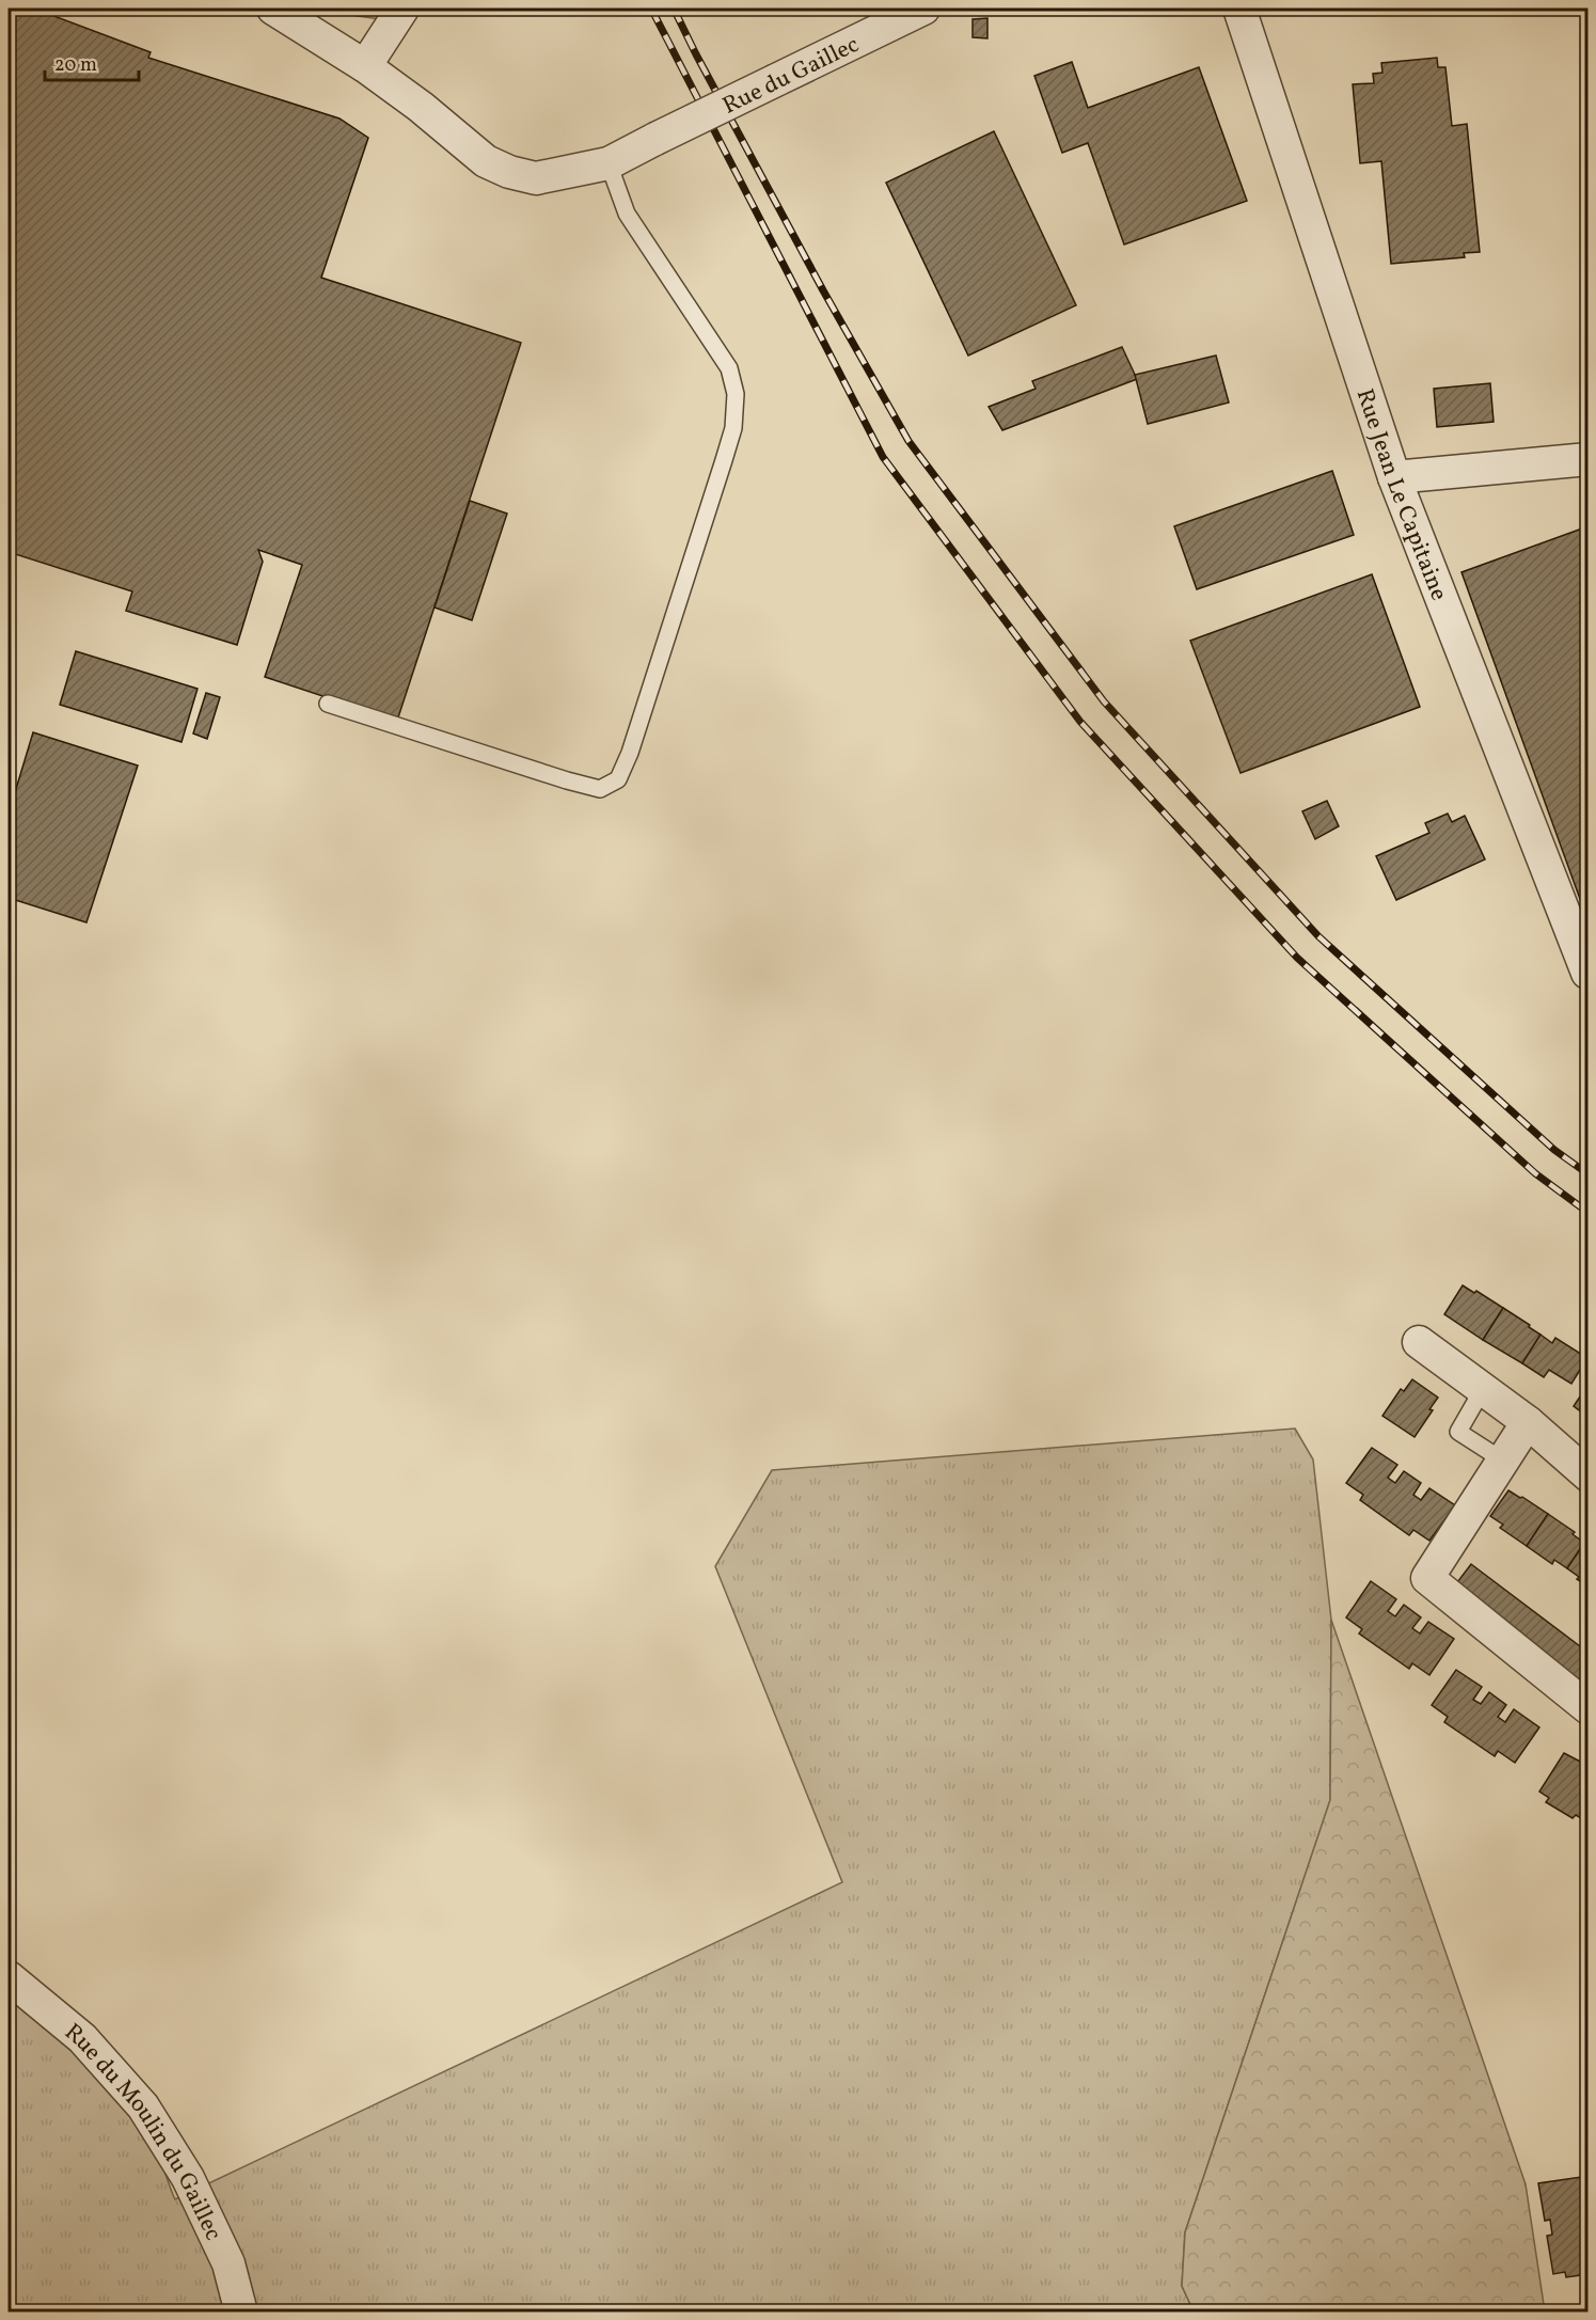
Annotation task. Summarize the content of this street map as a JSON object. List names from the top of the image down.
{
  "streets": {
    "street": ["Rue du Gaillec", "Rue Jean Le Capitaine", "Rue du Moulin du Gaillec"]
  },
  "scale_bar": "20 m"
}
